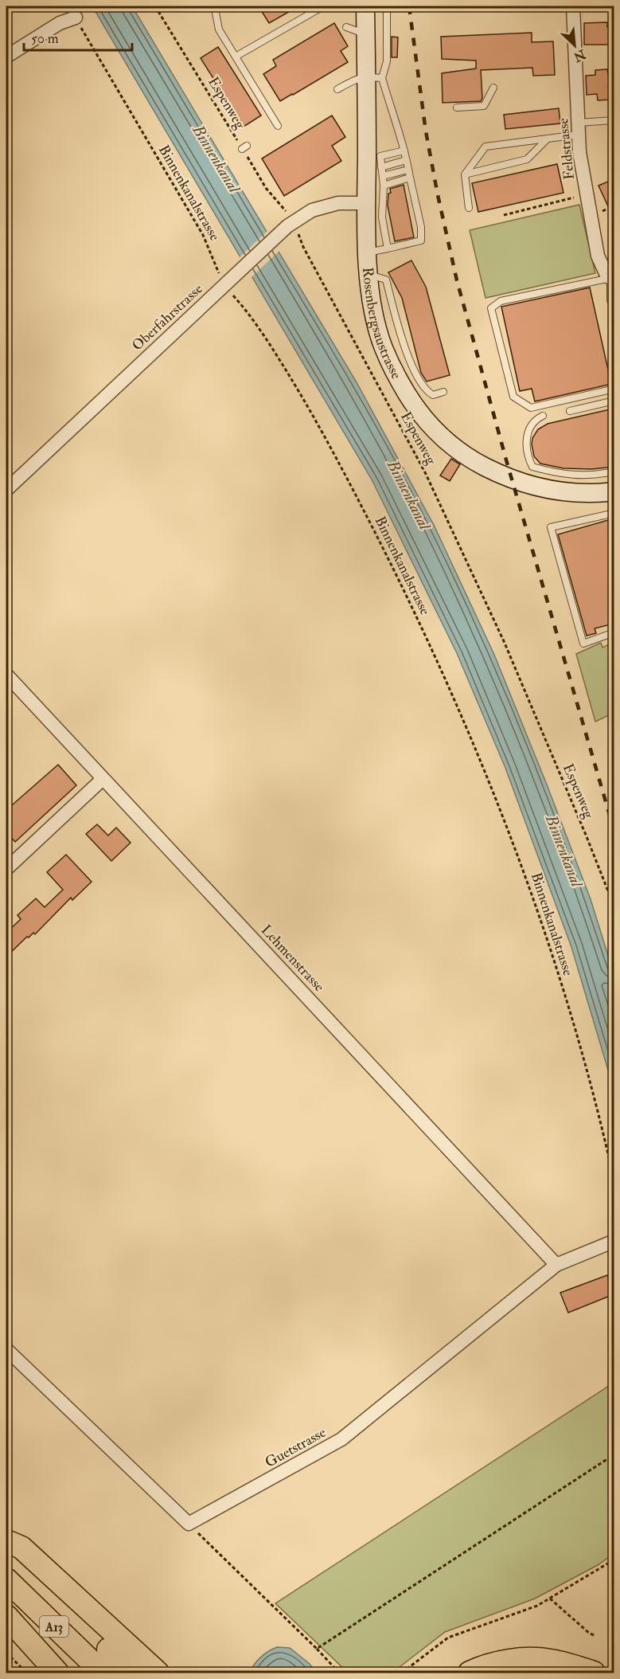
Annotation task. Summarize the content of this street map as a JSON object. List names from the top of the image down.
{
  "streets": {
    "highway": ["A13"],
    "street": [
      "Feldstrasse",
      "Oberfahrstrasse",
      "Rosenbergsaustrasse",
      "Lehmenstrasse",
      "Guetstrasse"
    ],
    "path": ["Espenweg", "Binnenkanalstrasse"]
  },
  "crossings": [
    ["Espenweg", "Oberfahrstrasse"],
    ["Binnenkanalstrasse", "Oberfahrstrasse"],
    ["Oberfahrstrasse", "Rosenbergsaustrasse"],
    ["Lehmenstrasse", "Guetstrasse"]
  ],
  "water": ["Binnenkanal"],
  "scale_bar": "50 m",
  "north": "bottom right"
}
